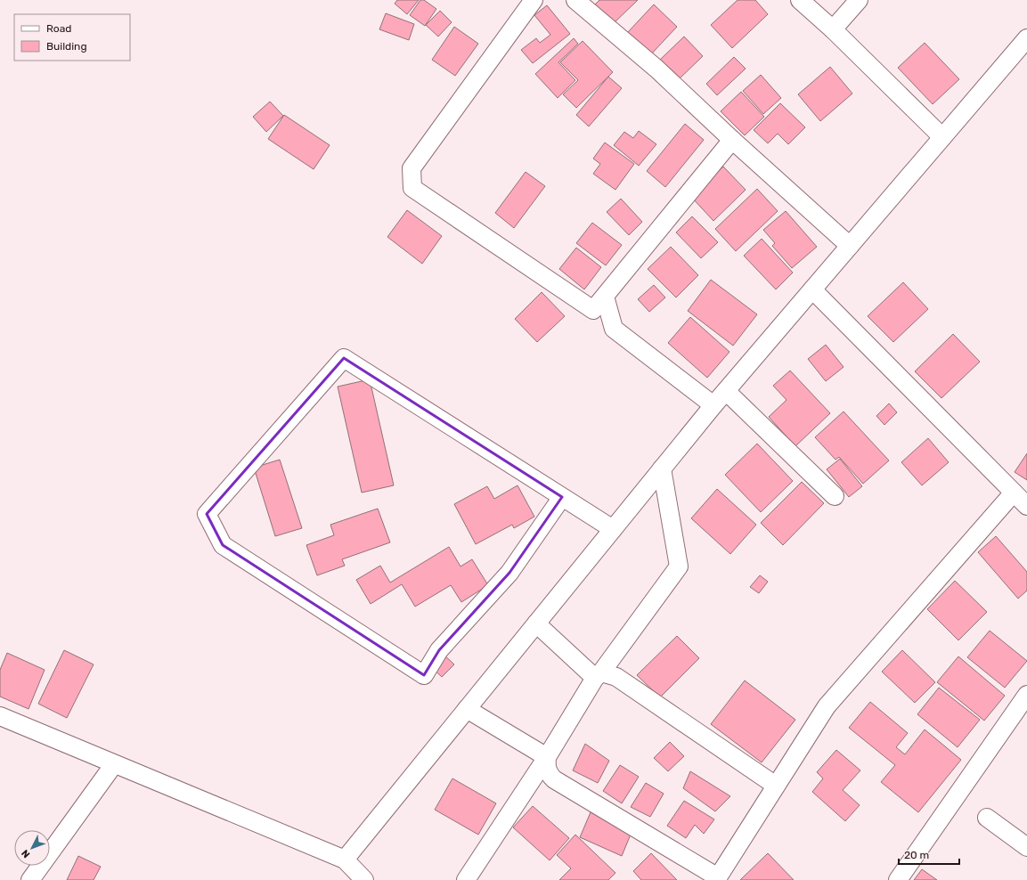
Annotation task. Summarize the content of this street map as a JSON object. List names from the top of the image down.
{
  "legend": ["Road", "Building"],
  "scale_bar": "20 m",
  "north": "bottom left"
}
